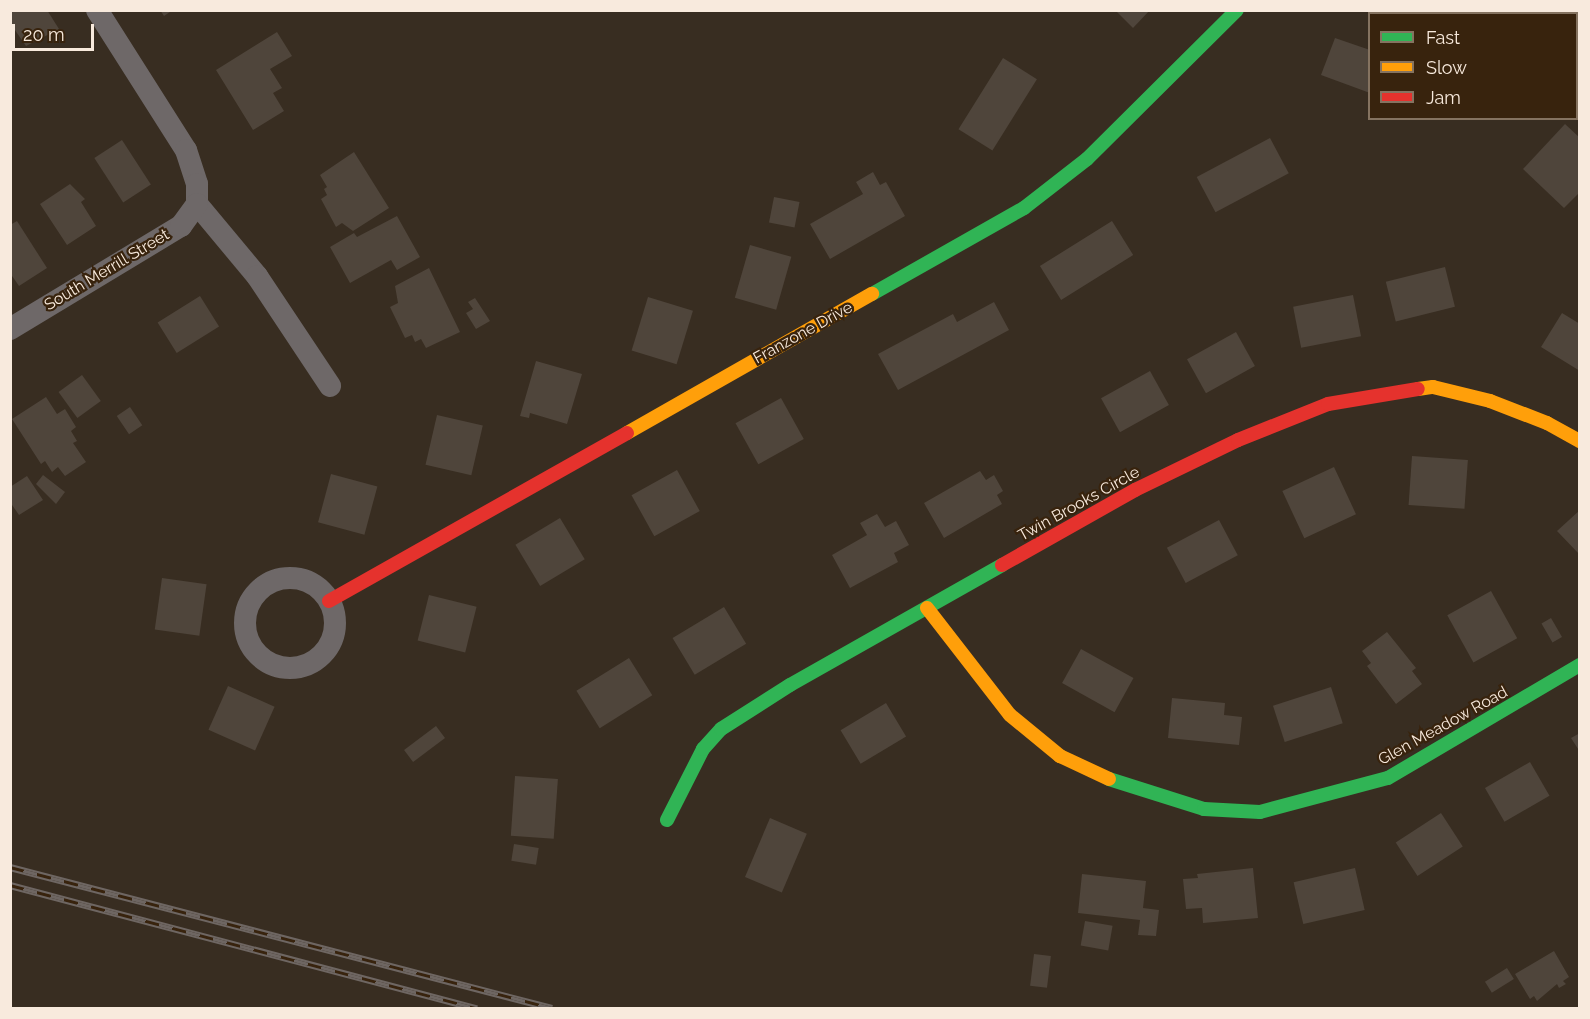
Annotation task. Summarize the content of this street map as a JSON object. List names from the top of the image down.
{
  "streets": {
    "street": [
      "South Merrill Street",
      "Franzone Drive",
      "Twin Brooks Circle",
      "Glen Meadow Road"
    ]
  },
  "crossings": [
    ["Twin Brooks Circle", "Glen Meadow Road"]
  ],
  "legend": ["Fast", "Slow", "Jam"],
  "scale_bar": "20 m"
}
